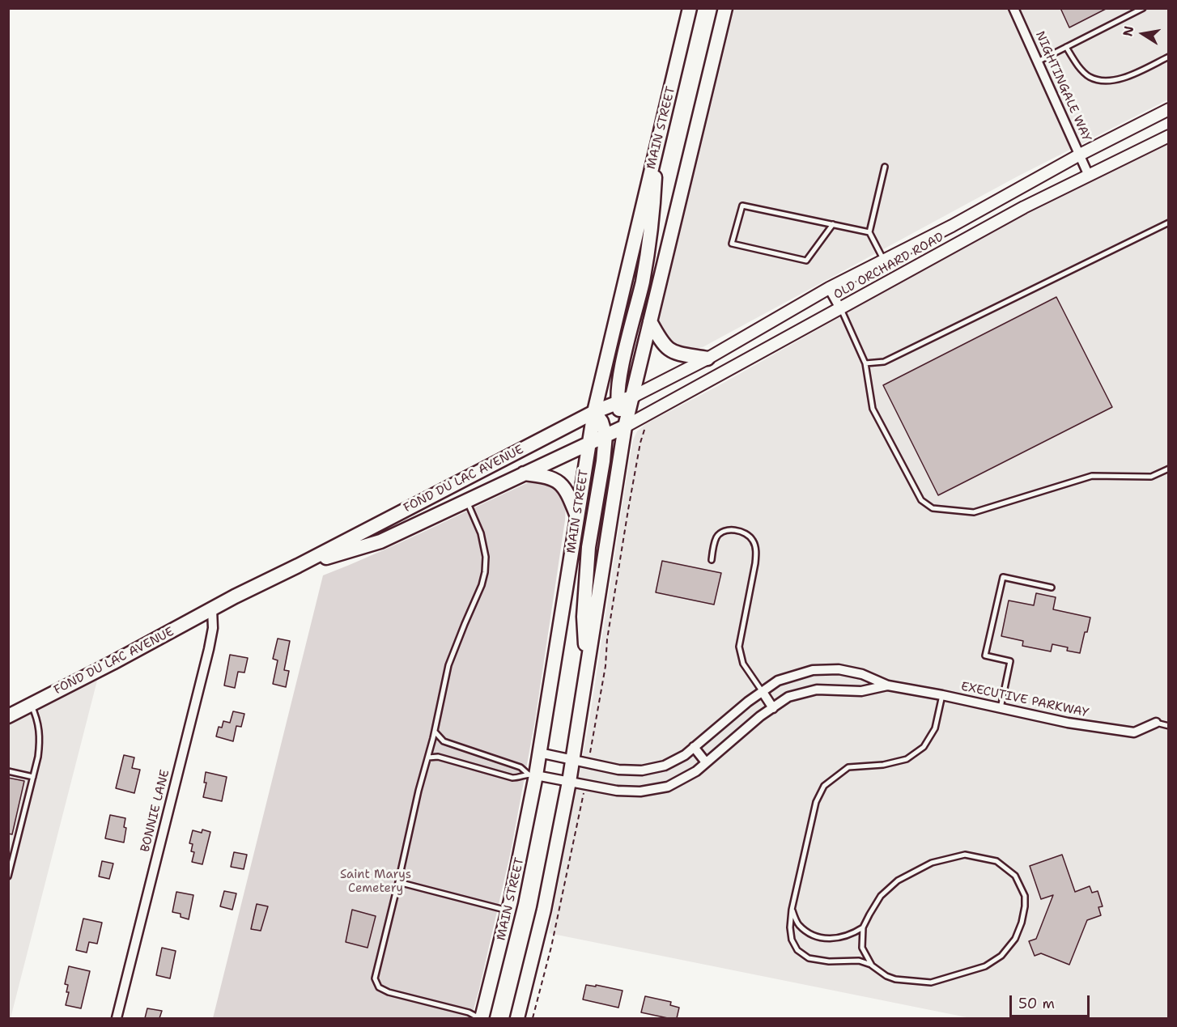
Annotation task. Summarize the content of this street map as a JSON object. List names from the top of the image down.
{
  "streets": {
    "main road": ["MAIN STREET", "FOND DU LAC AVENUE"],
    "street": [
      "NIGHTINGALE WAY",
      "OLD ORCHARD ROAD",
      "EXECUTIVE PARKWAY",
      "BONNIE LANE"
    ]
  },
  "crossings": [
    ["NIGHTINGALE WAY", "OLD ORCHARD ROAD"],
    ["MAIN STREET", "FOND DU LAC AVENUE"],
    ["MAIN STREET", "EXECUTIVE PARKWAY"],
    ["OLD ORCHARD ROAD", "FOND DU LAC AVENUE"],
    ["FOND DU LAC AVENUE", "BONNIE LANE"]
  ],
  "parks": ["Saint Marys Cemetery"],
  "scale_bar": "50 m",
  "north": "left"
}
